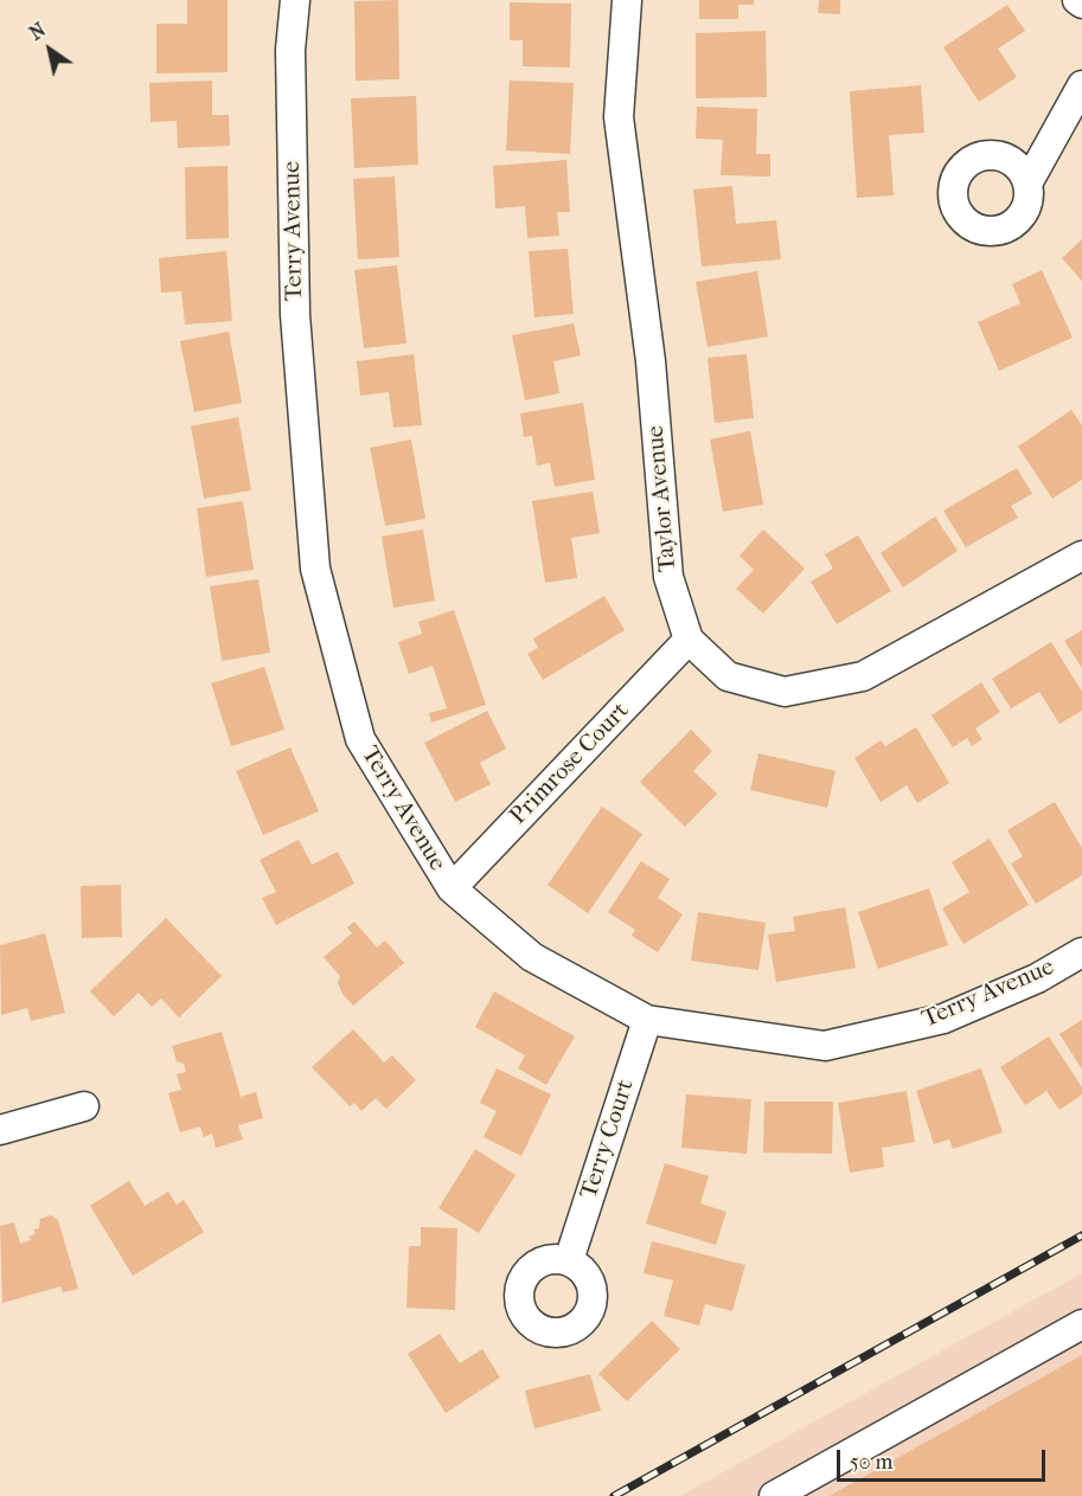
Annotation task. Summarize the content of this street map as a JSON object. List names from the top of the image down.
{
  "streets": {
    "street": [
      "Terry Avenue",
      "Taylor Avenue",
      "Primrose Court",
      "Terry Court"
    ]
  },
  "crossings": [
    ["Terry Avenue", "Primrose Court"],
    ["Terry Avenue", "Terry Court"],
    ["Taylor Avenue", "Primrose Court"]
  ],
  "scale_bar": "50 m",
  "north": "top left"
}
